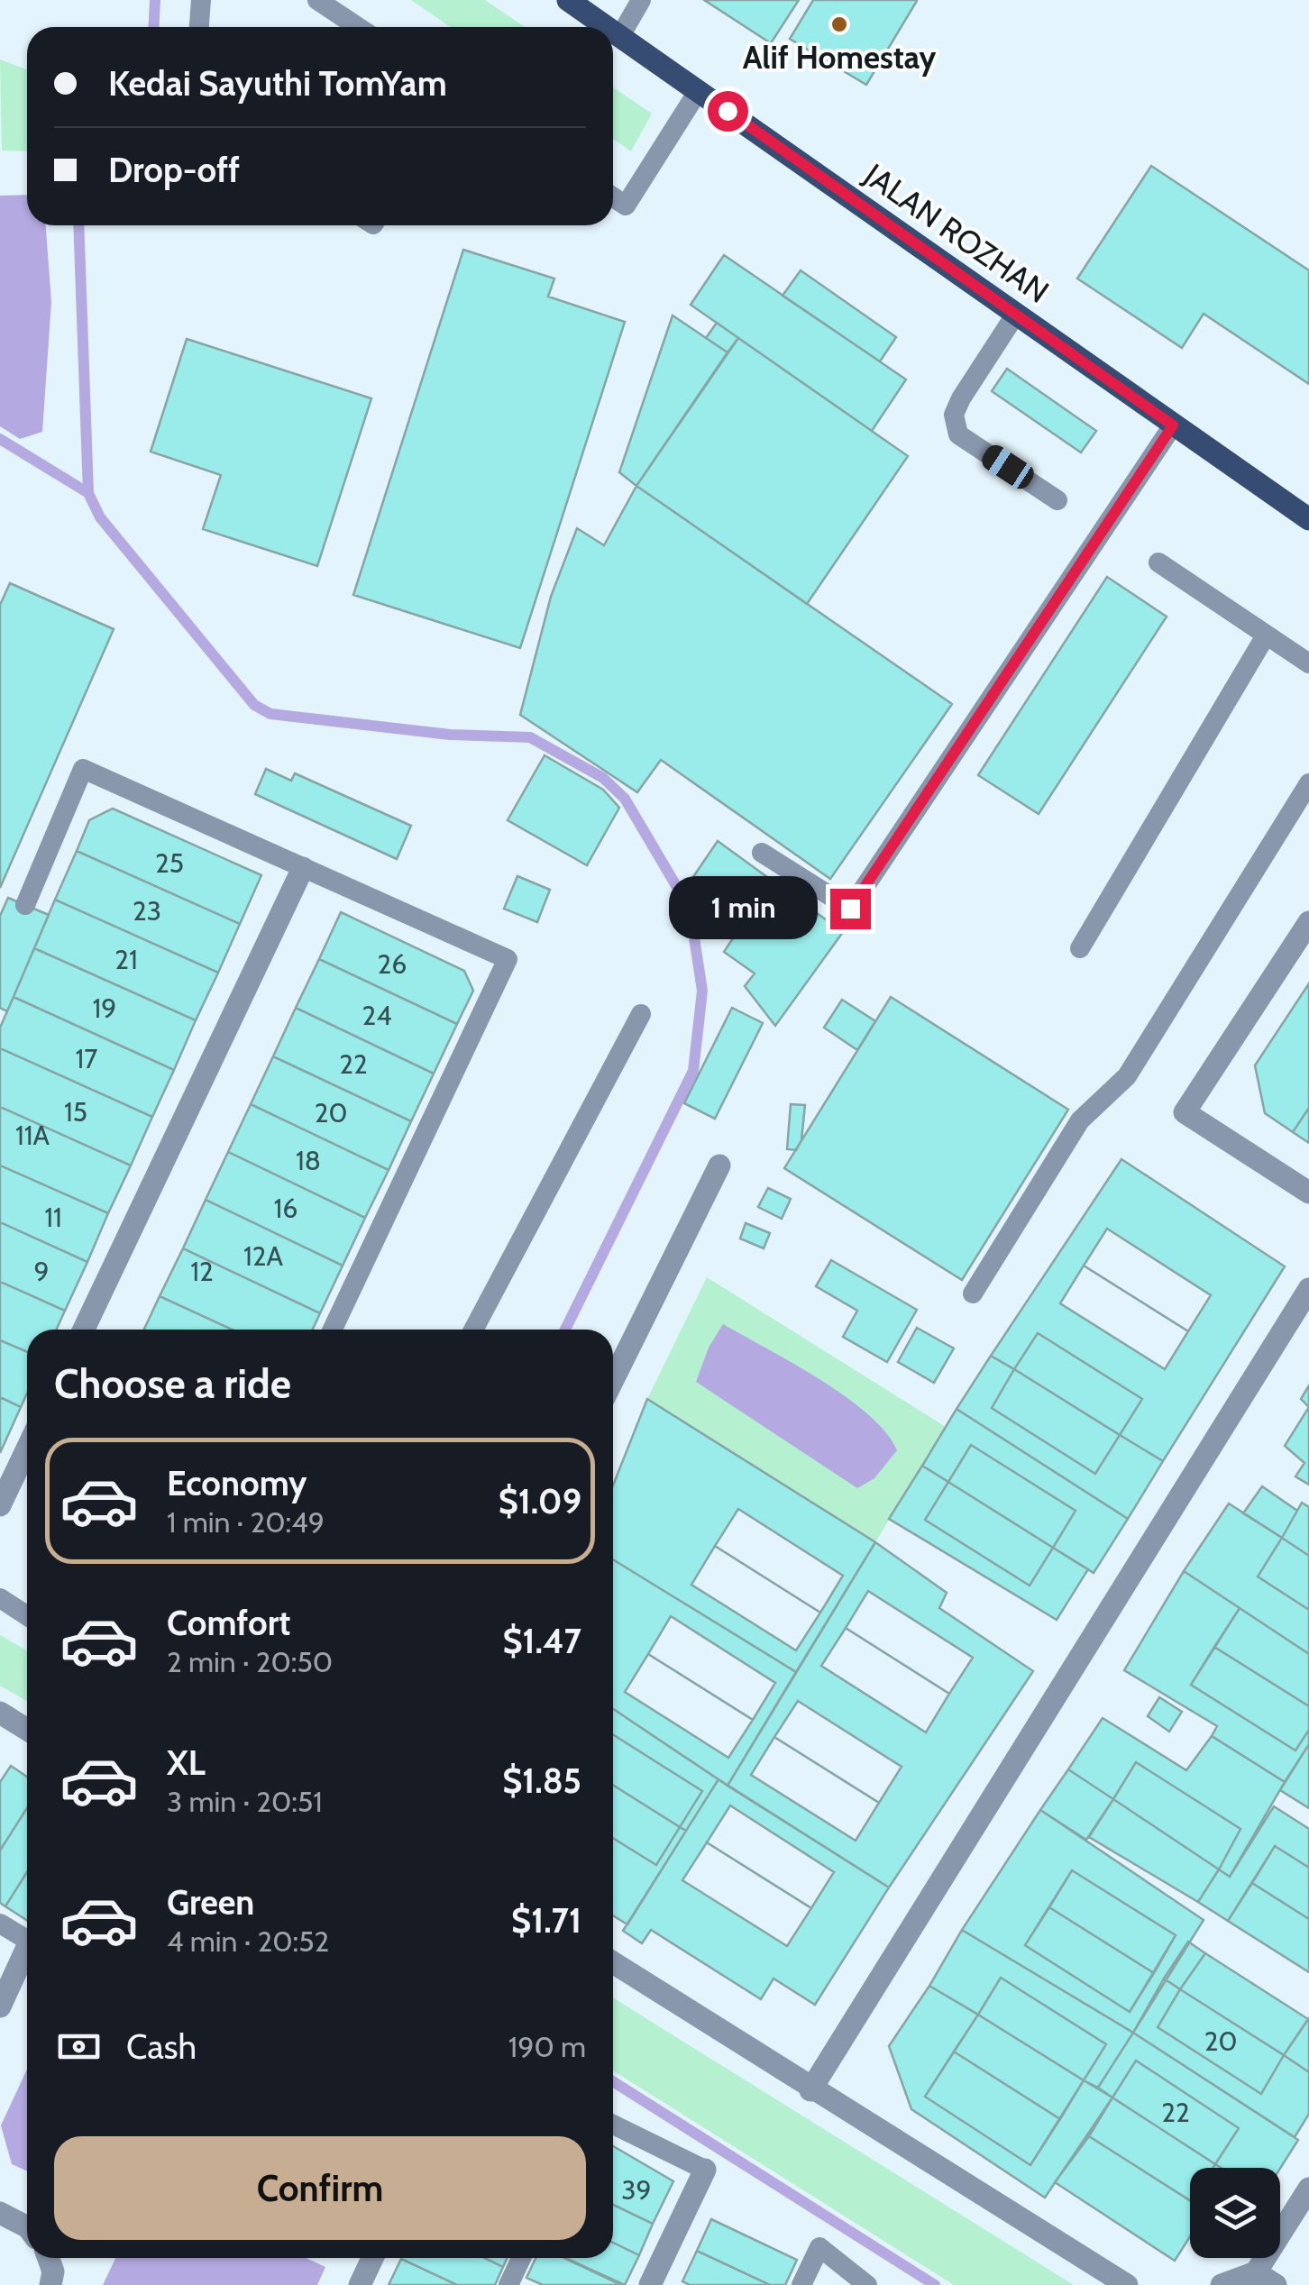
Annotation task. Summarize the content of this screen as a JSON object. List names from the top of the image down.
{
  "streets": {
    "main road": ["JALAN ROZHAN"]
  },
  "places": ["Alif Homestay"],
  "house_numbers": [
    "25",
    "23",
    "21",
    "26",
    "19",
    "24",
    "17",
    "22",
    "15",
    "20",
    "11A",
    "18",
    "16",
    "11",
    "12A",
    "9",
    "12",
    "20",
    "22",
    "39"
  ],
  "page": {
    "banner": ["Kedai Sayuthi TomYam", "Drop-off"],
    "bubble": "1 min",
    "heading": "Choose a ride",
    "list": [
      {
        "name": "Economy",
        "note": "1 min · 20:49",
        "value": "$1.09"
      },
      {
        "name": "Comfort",
        "note": "2 min · 20:50",
        "value": "$1.47"
      },
      {
        "name": "XL",
        "note": "3 min · 20:51",
        "value": "$1.85"
      },
      {
        "name": "Green",
        "note": "4 min · 20:52",
        "value": "$1.71"
      }
    ],
    "pay": ["Cash", "190 m"],
    "buttons": "Confirm"
  }
}
